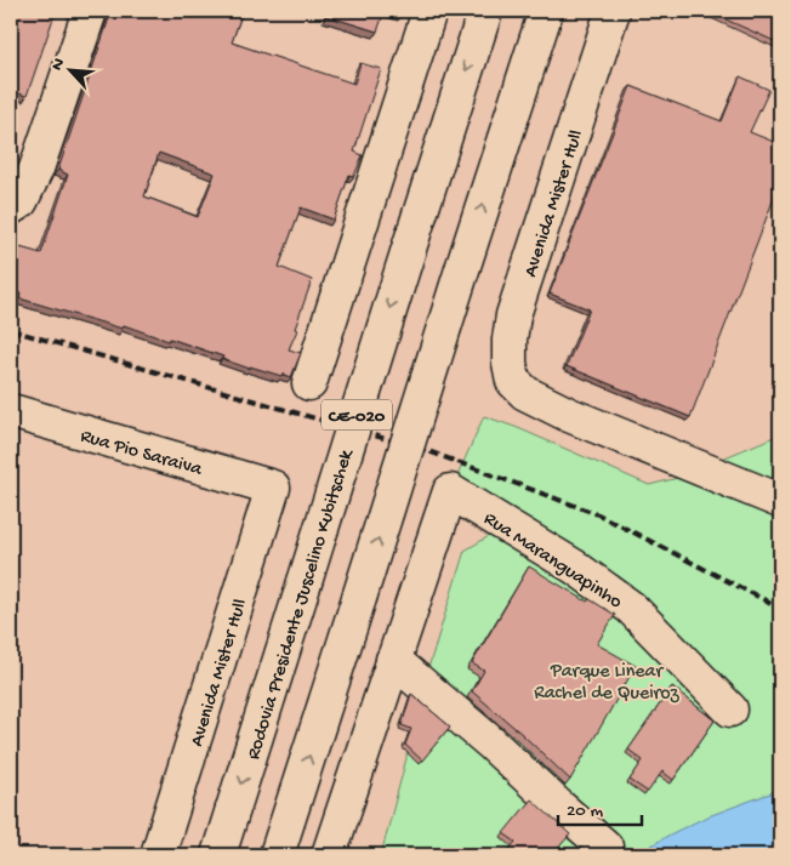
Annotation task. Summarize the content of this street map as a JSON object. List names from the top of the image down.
{
  "streets": {
    "main road": [
      "Avenida Mister Hull",
      "CE-020",
      "Rua Pio Saraiva",
      "Rua Maranguapinho",
      "Rodovia Presidente Juscelino Kubitschek"
    ]
  },
  "crossings": [
    ["Avenida Mister Hull", "Rua Pio Saraiva"]
  ],
  "parks": ["Parque Linear Rachel de Queiroz"],
  "scale_bar": "20 m",
  "north": "top left"
}
